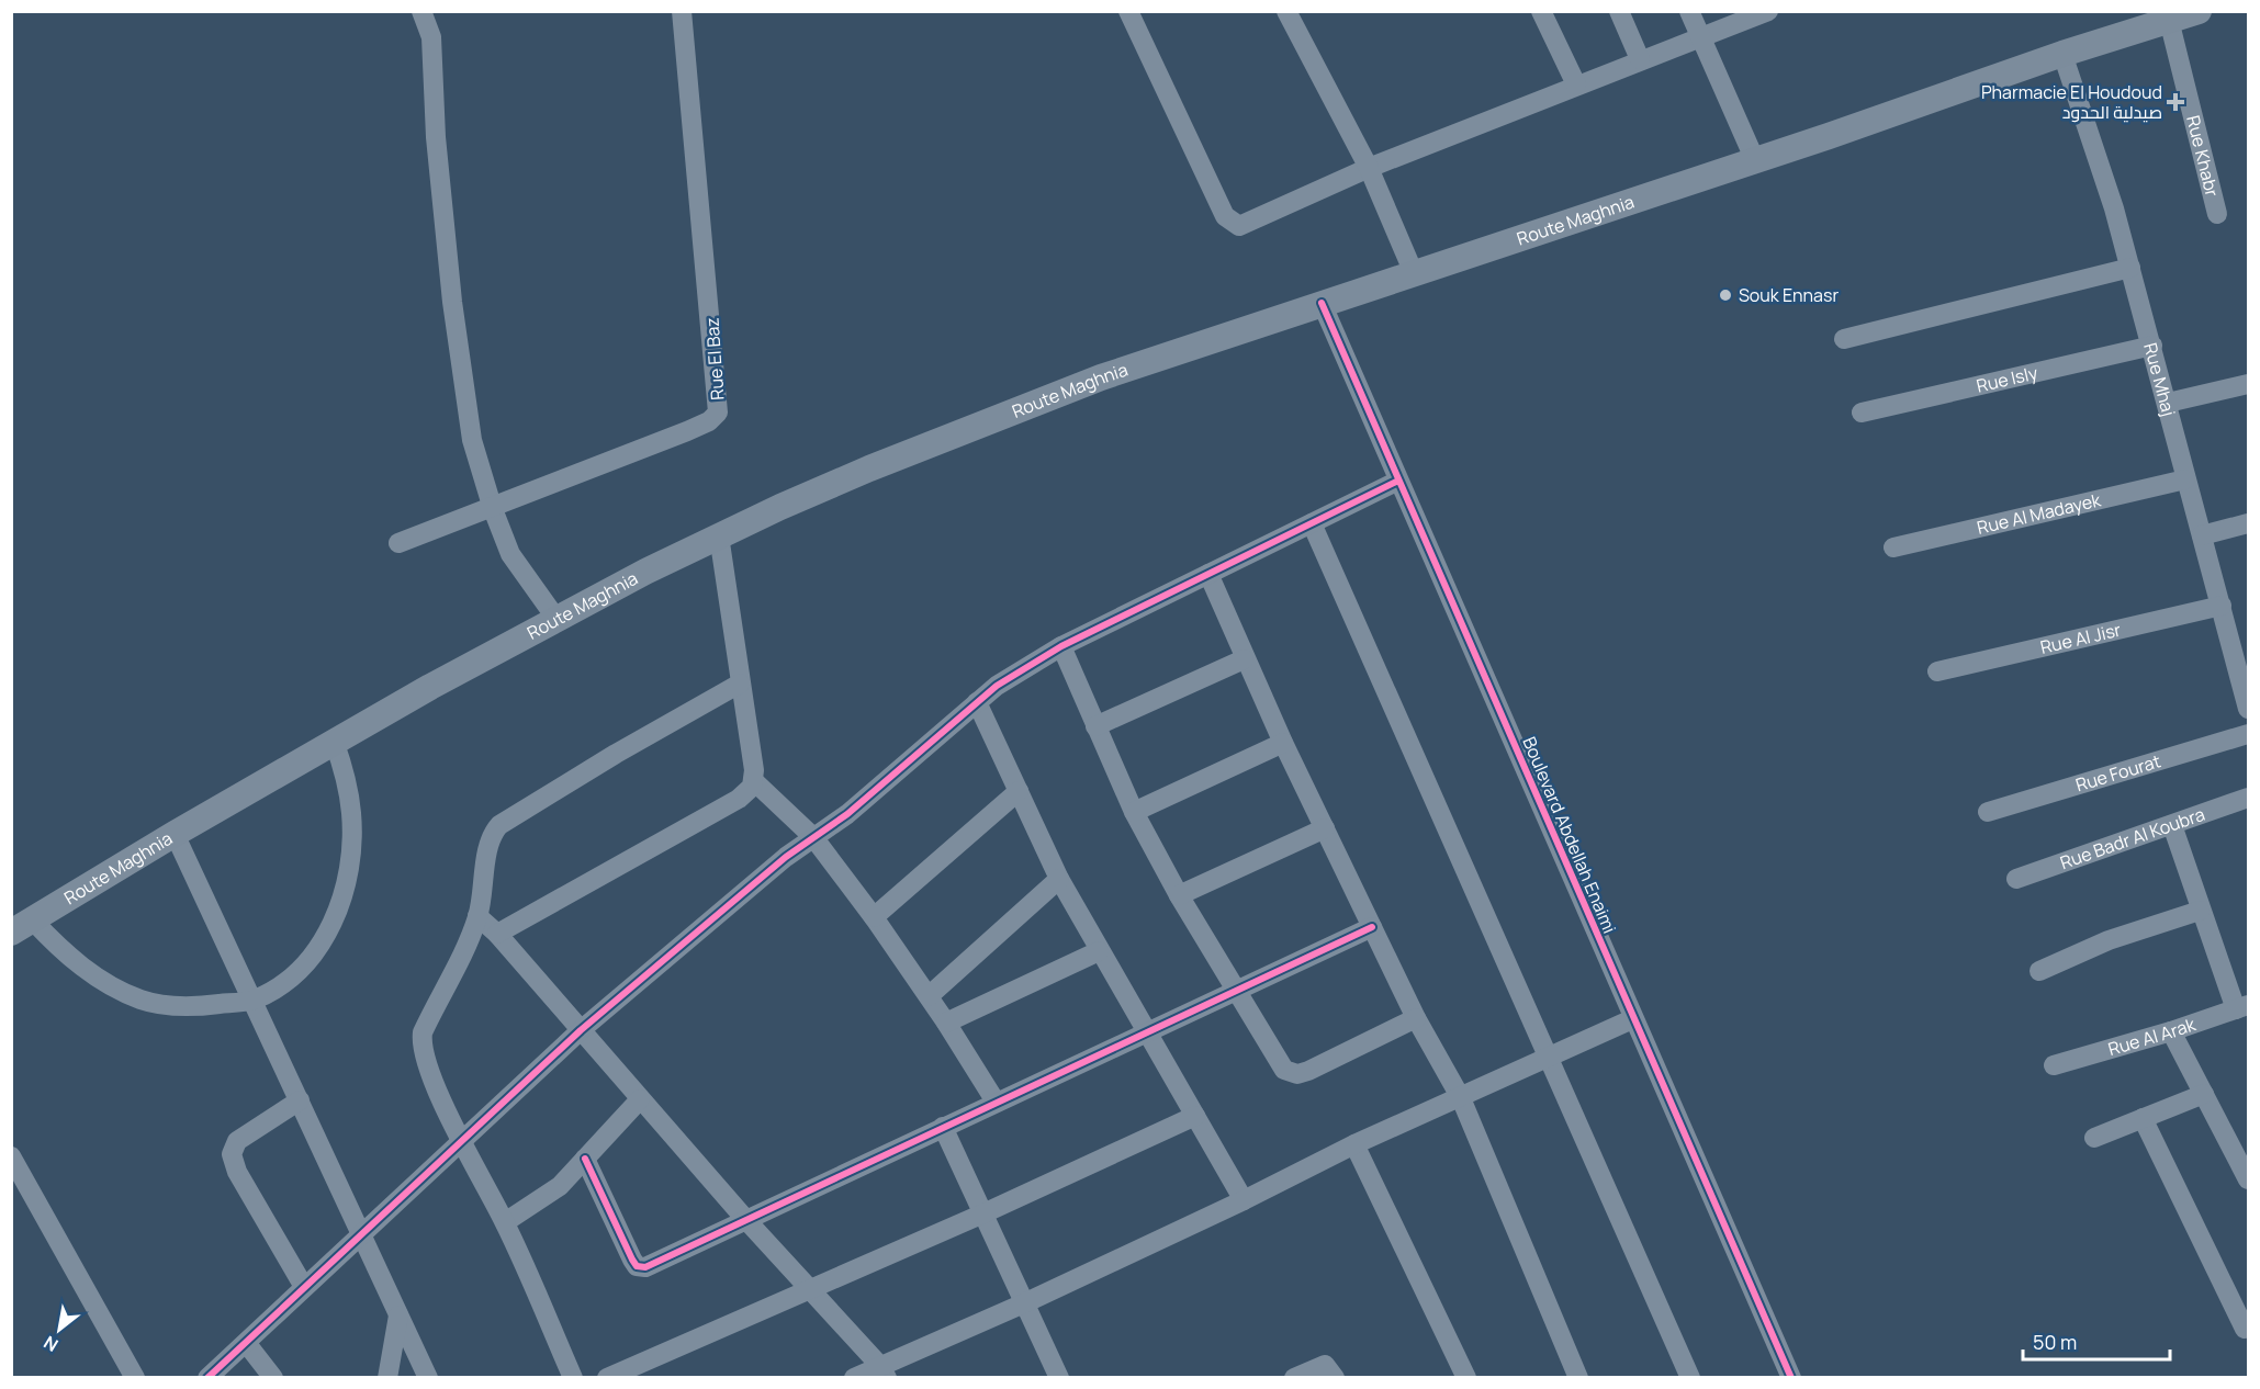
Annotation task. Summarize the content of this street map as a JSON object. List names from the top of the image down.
{
  "streets": {
    "main road": ["Route Maghnia"],
    "street": [
      "Rue Khabr",
      "Rue El Baz",
      "Rue Isly",
      "Rue Mhaj",
      "Rue Al Madayek",
      "Rue Al Jisr",
      "Rue Fourat",
      "Boulevard Abdellah Enaimi",
      "Rue Badr Al Koubra",
      "Rue Al Arak"
    ]
  },
  "crossings": [
    ["Rue Khabr", "Route Maghnia"],
    ["Route Maghnia", "Rue Mhaj"],
    ["Route Maghnia", "Boulevard Abdellah Enaimi"],
    ["Rue Isly", "Rue Mhaj"],
    ["Rue Mhaj", "Rue Al Madayek"],
    ["Rue Mhaj", "Rue Al Jisr"]
  ],
  "places": {
    "health": ["Pharmacie El Houdoud صيدلية الحدود"],
    "other": ["Souk Ennasr"]
  },
  "scale_bar": "50 m",
  "north": "bottom left"
}
